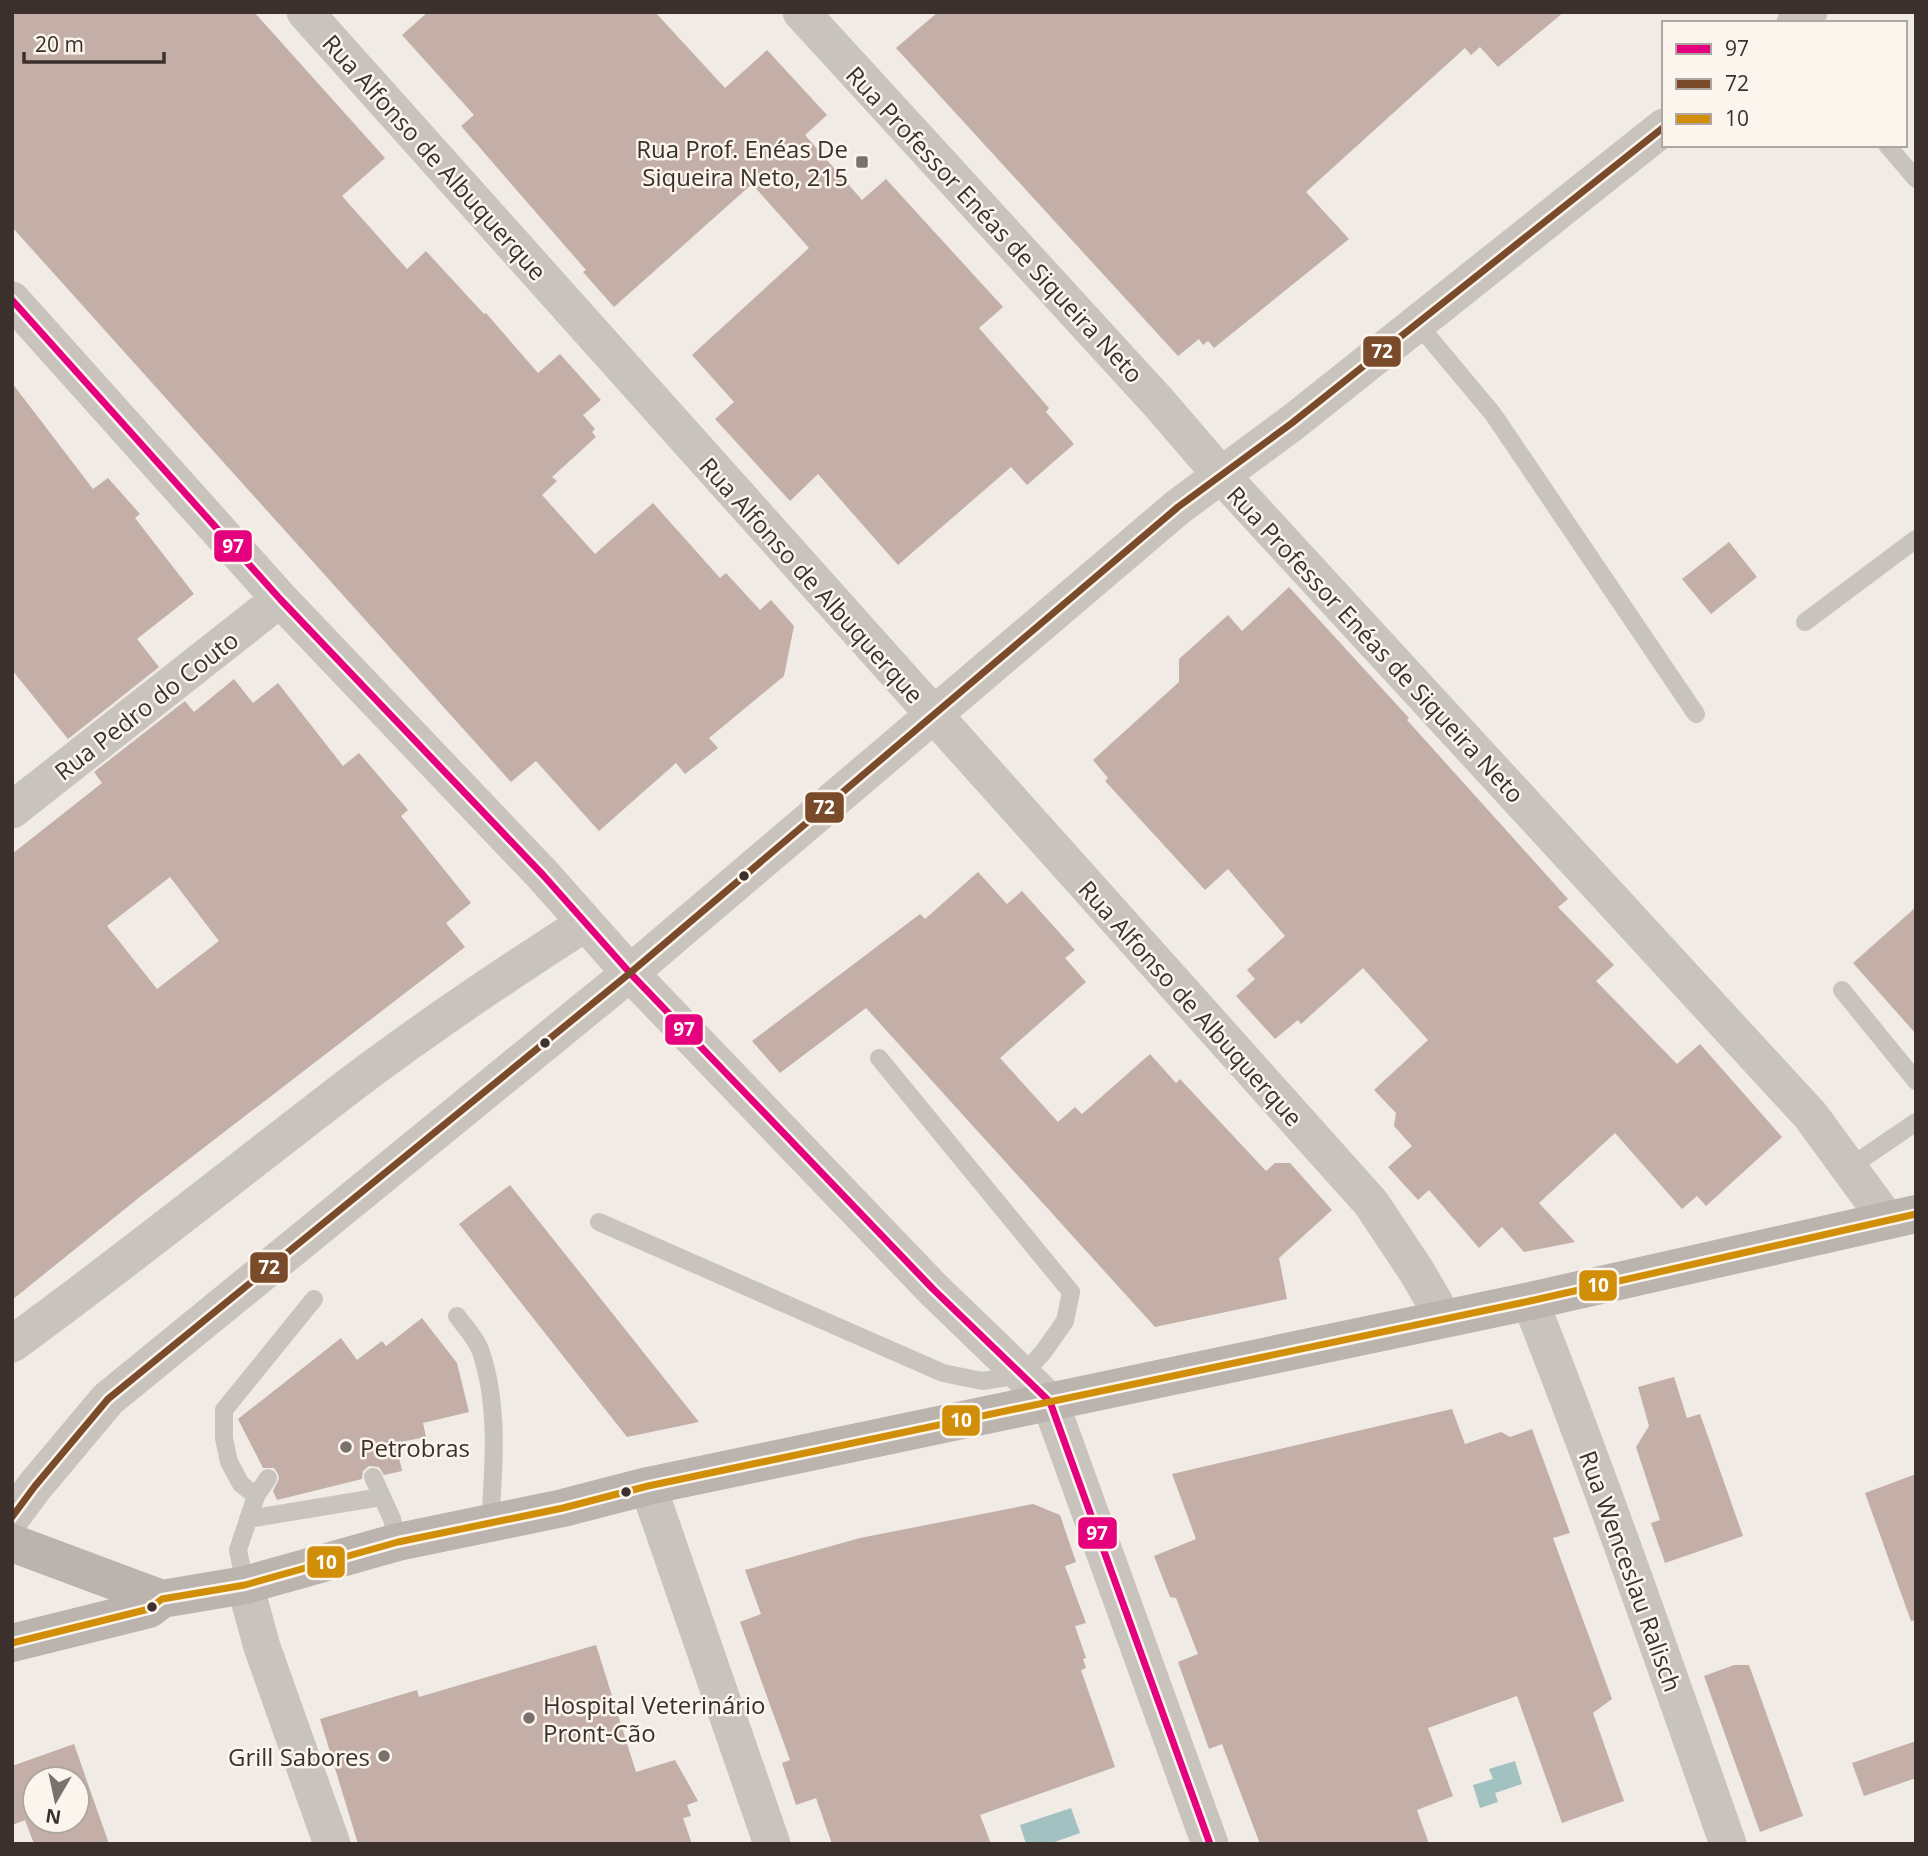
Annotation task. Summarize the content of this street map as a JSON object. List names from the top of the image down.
{
  "streets": {
    "street": [
      "Rua Alfonso de Albuquerque",
      "Rua Professor Enéas de Siqueira Neto",
      "Rua Pedro do Couto",
      "Rua Wenceslau Ralisch"
    ]
  },
  "places": {
    "transit": ["Rua Prof. Enéas De Siqueira Neto, 215"],
    "other": ["Petrobras", "Hospital Veterinário Pront-Cão", "Grill Sabores"]
  },
  "lines": ["transit line 72", "transit line 97", "transit line 10"],
  "legend": ["97", "72", "10"],
  "scale_bar": "20 m",
  "north": "bottom"
}
